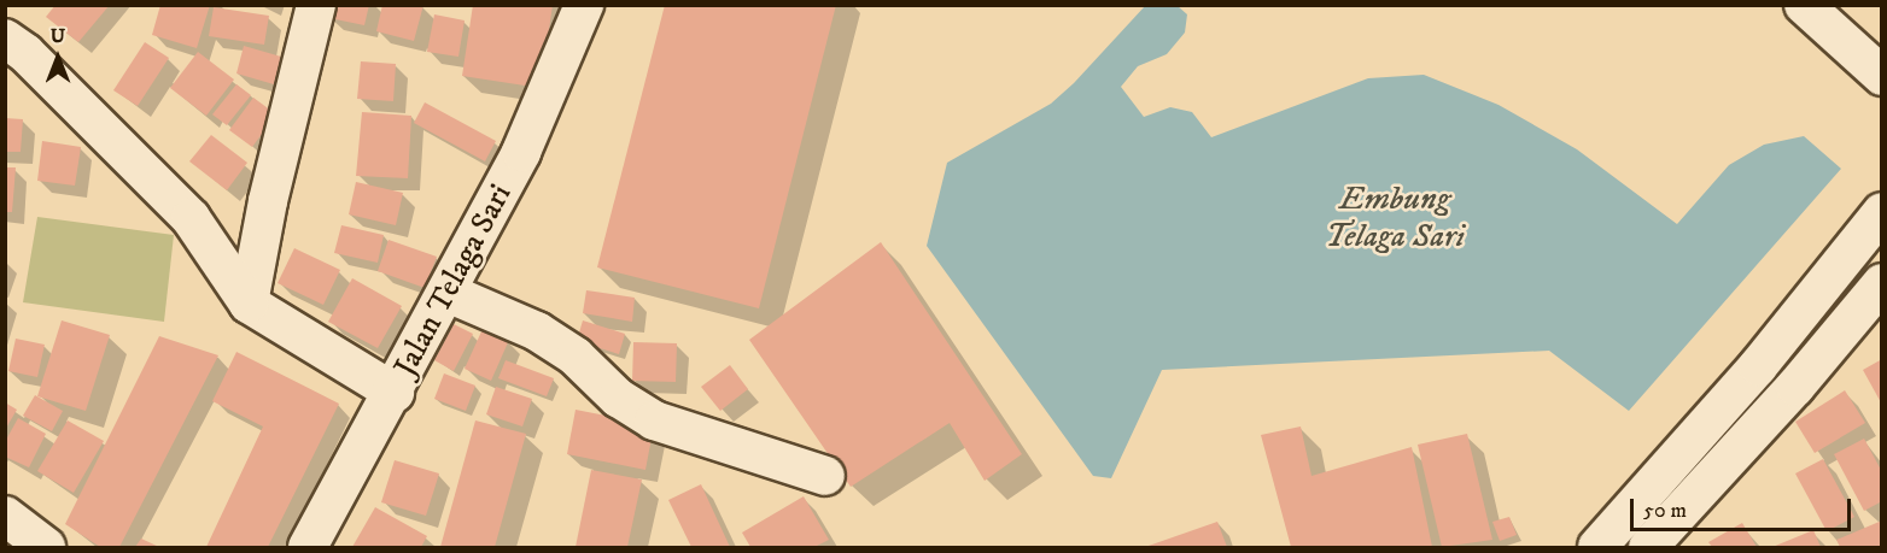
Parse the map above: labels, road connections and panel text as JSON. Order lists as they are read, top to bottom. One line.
{"streets":{"street":["Jalan Telaga Sari"]},"water":["Embung Telaga Sari"],"scale_bar":"50 m","north":"top"}
